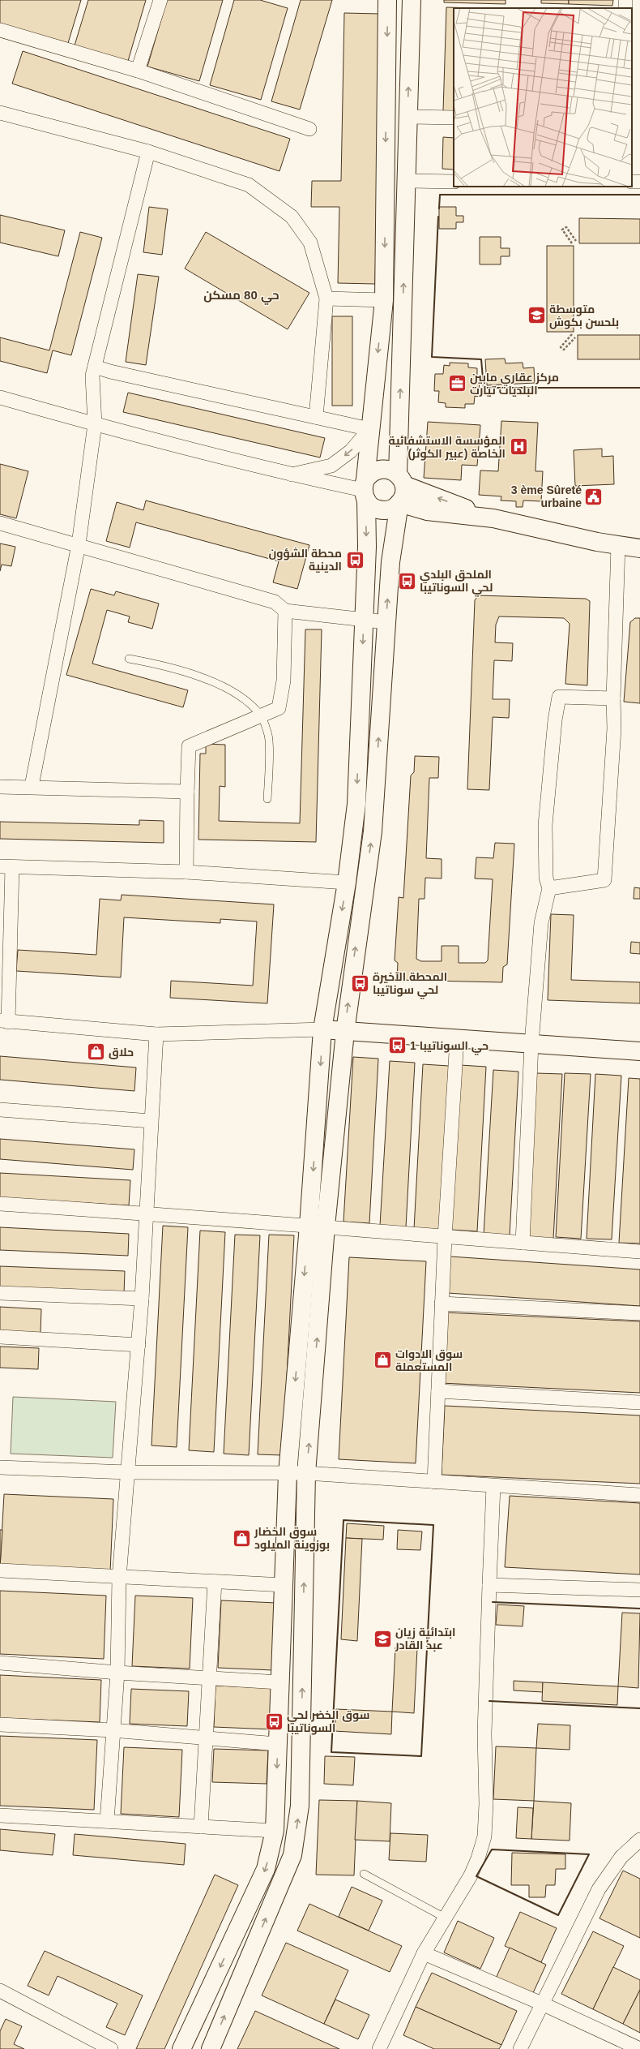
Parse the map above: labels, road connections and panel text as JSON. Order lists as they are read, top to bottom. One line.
{"districts":["حي 80 مسكن"],"places":{"school or university":["متوسطة بلحسن بكوش","ابتدائية زيان عبد القادر"],"office":["مركز عقاري مابين البلديات تيارت"],"hospital":["المؤسسة الاستشفائية الخاصة (عبير الكوثر)"],"public building":["3 ème Sûreté urbaine"],"bus stop":["محطة الشؤون الدينية","الملحق البلدي لحي السوناتيبا","المحطة الآخيرة لحي سوناتيبا","حي السوناتيبا 1","سوق الخضر لحي السوناتيبا"],"shop":["حلاق","سوق الادوات المستعملة","سوق الخضار بوزوينة الميلود"]}}
